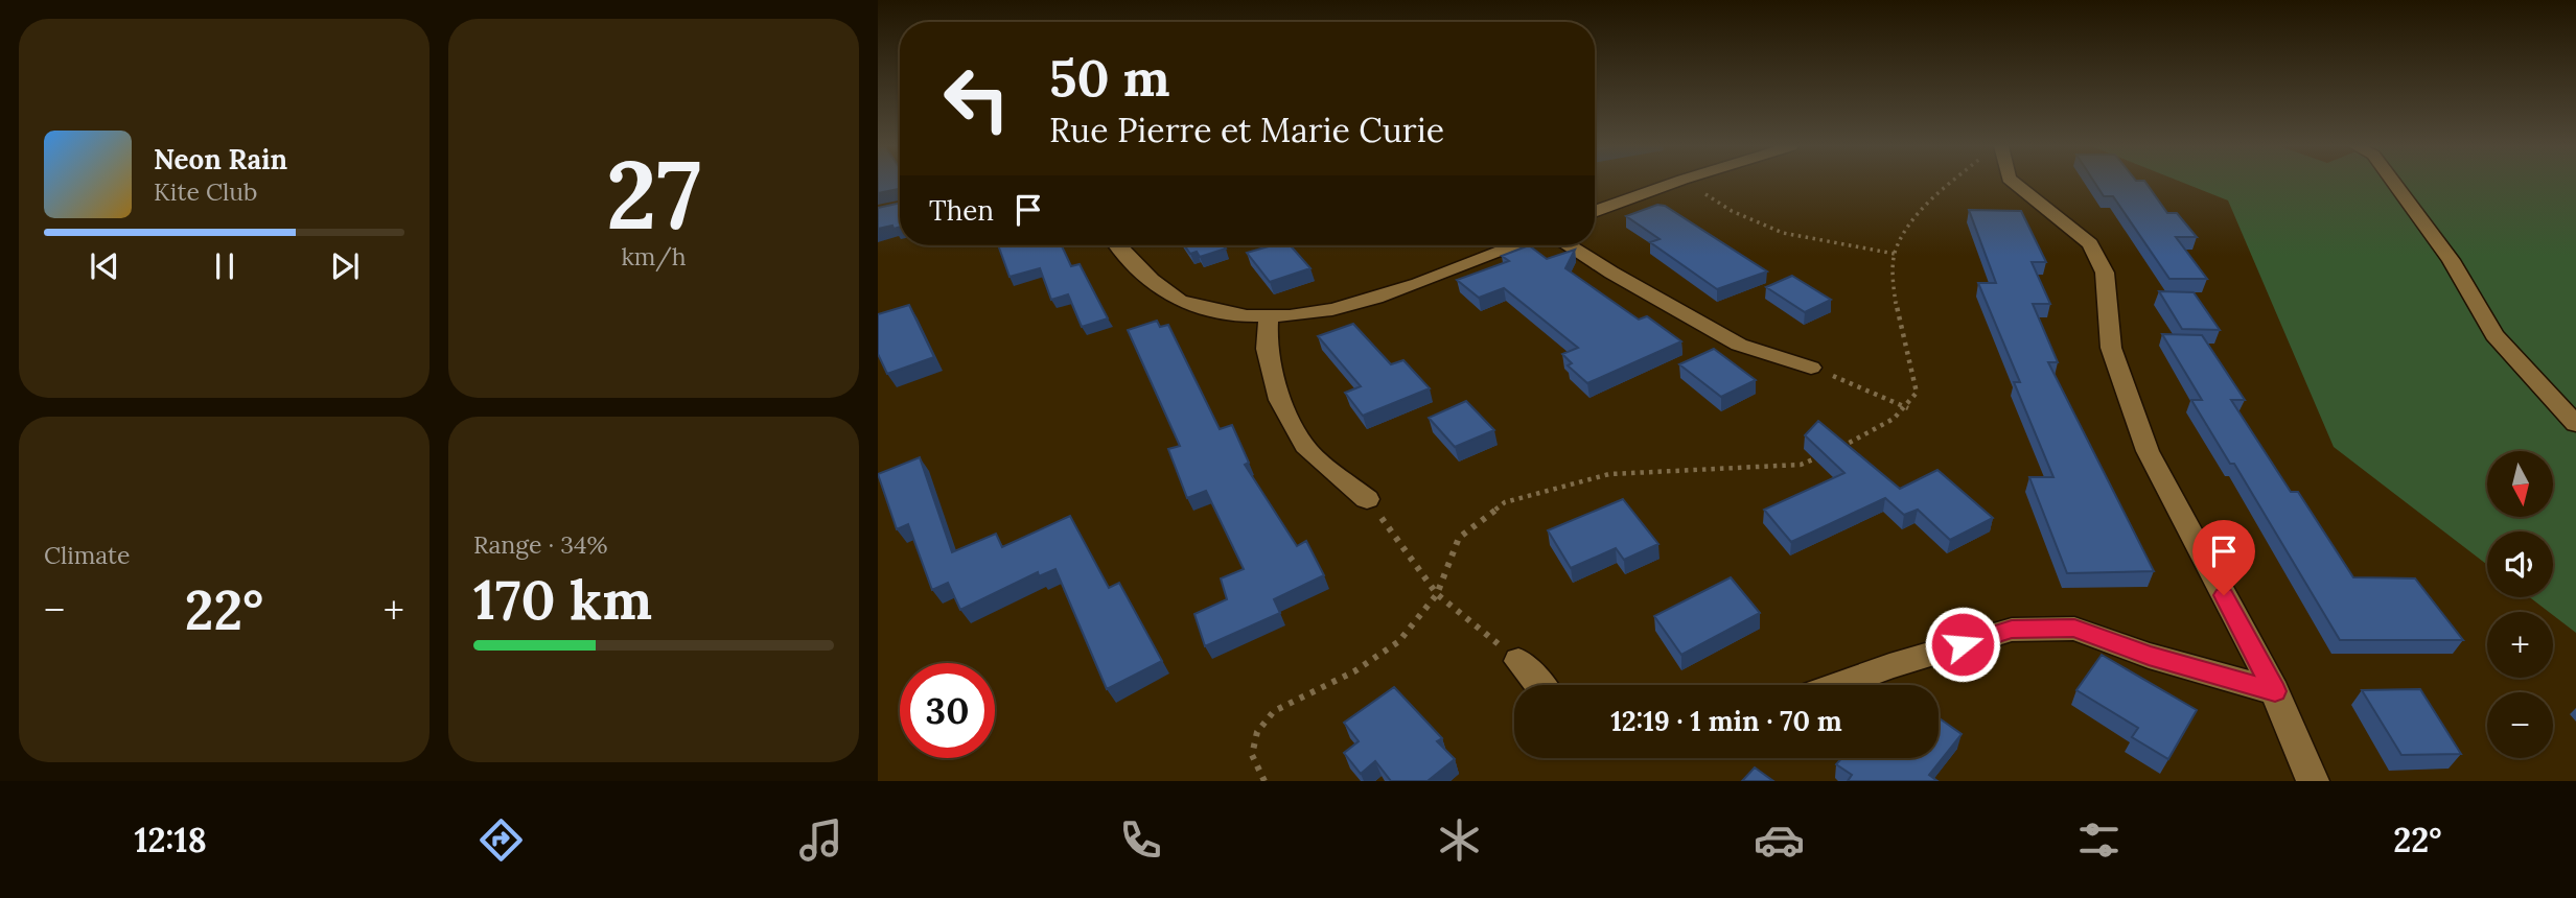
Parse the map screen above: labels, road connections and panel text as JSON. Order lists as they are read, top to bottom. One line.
{"north":"bottom","page":{"tile":[["27","km/h"],"Climate",["Range · 34%","170 km"]],"turn":["50 m","Rue Pierre et Marie Curie"],"song":["Neon Rain","Kite Club"],"then":"Then","map_buttons":["+","−"],"heat":["−","22°","+"],"limit":"30","trip":"12:19 · 1 min · 70 m","tabs":["12:18","22°"]}}
